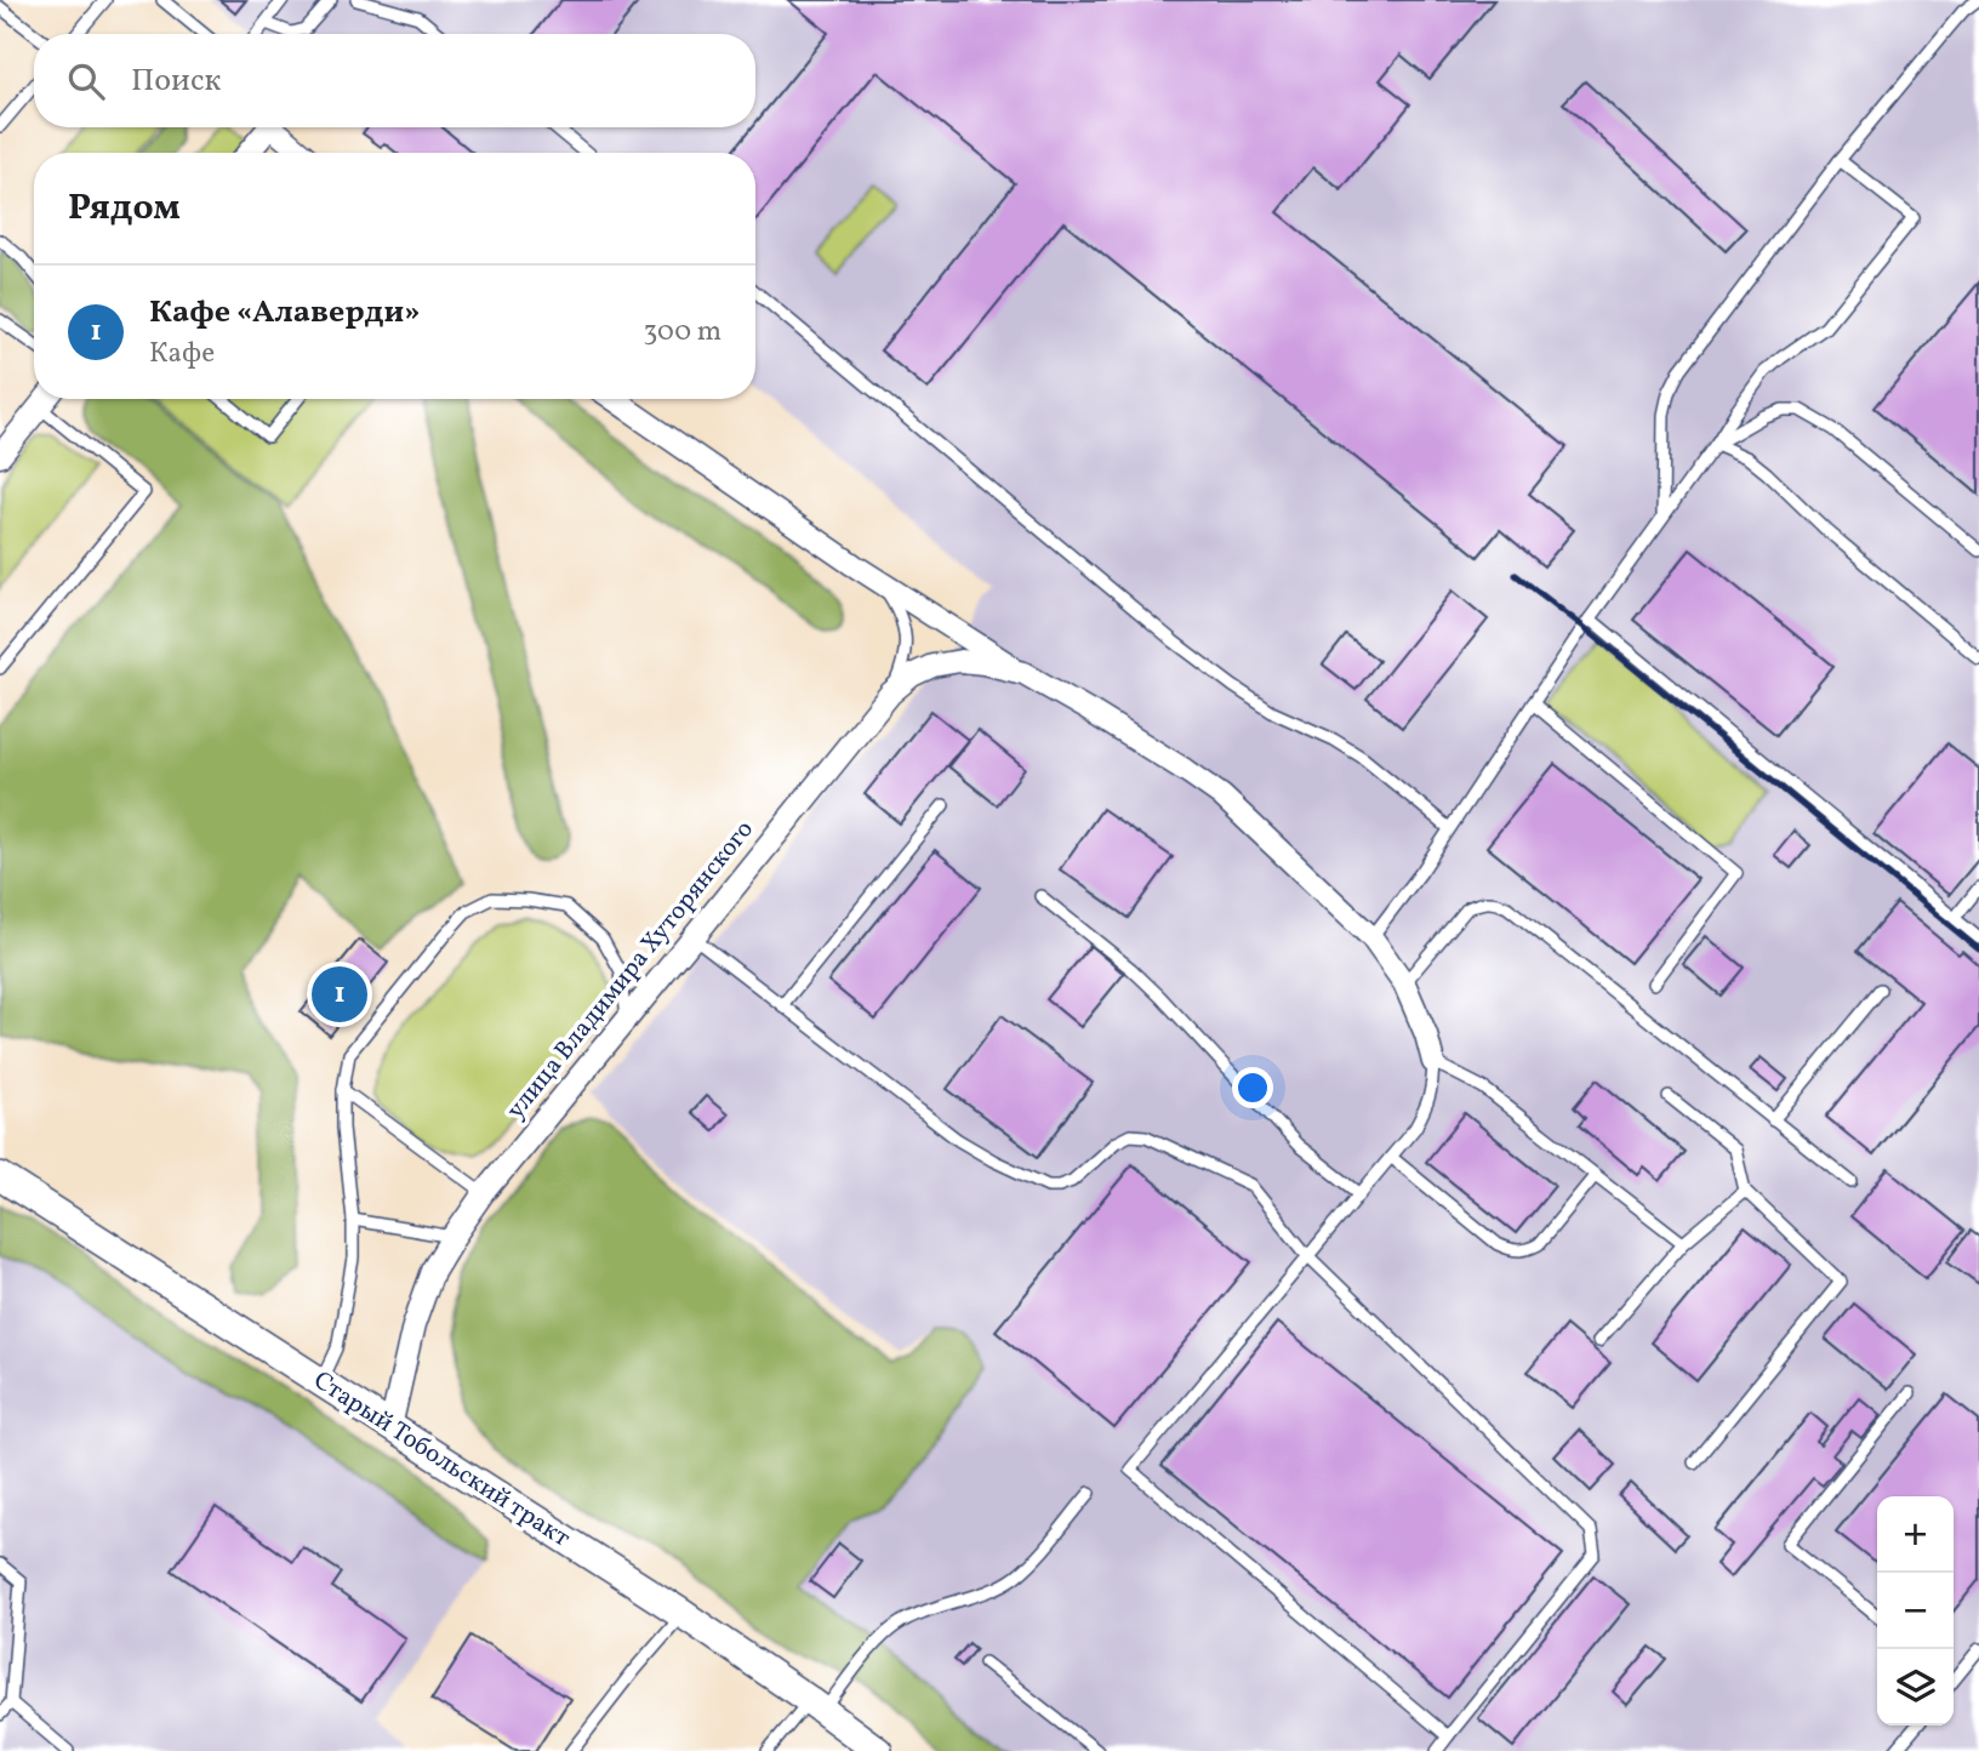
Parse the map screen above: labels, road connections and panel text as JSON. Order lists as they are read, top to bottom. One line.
{"streets":{"street":["улица Владимира Хуторянского","Старый Тобольский тракт"]},"crossings":[["улица Владимира Хуторянского","Старый Тобольский тракт"]],"page":{"search":"Поиск","heading":"Рядом","list":[{"mark":"1","name":"Кафе «Алаверди»","note":"Кафе","value":"300 m"}],"pins":"1","map_buttons":["+","−"]}}
